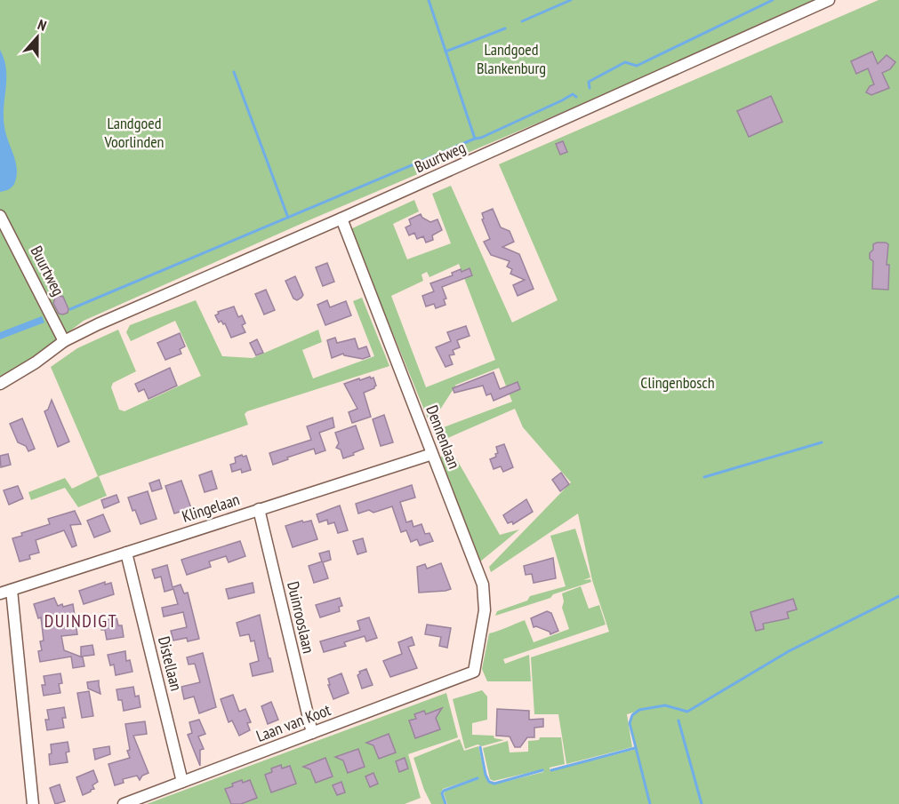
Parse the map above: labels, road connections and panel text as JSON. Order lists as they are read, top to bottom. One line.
{"streets":{"street":["Buurtweg","Dennenlaan","Klingelaan","Duinrooslaan","Distellaan","Laan van Koot"]},"crossings":[["Buurtweg","Dennenlaan"],["Dennenlaan","Klingelaan"],["Dennenlaan","Laan van Koot"],["Klingelaan","Duinrooslaan"],["Klingelaan","Distellaan"],["Duinrooslaan","Laan van Koot"],["Distellaan","Laan van Koot"]],"districts":["DUINDIGT"],"parks":["Landgoed Blankenburg","Landgoed Voorlinden","Clingenbosch"],"north":"top"}
